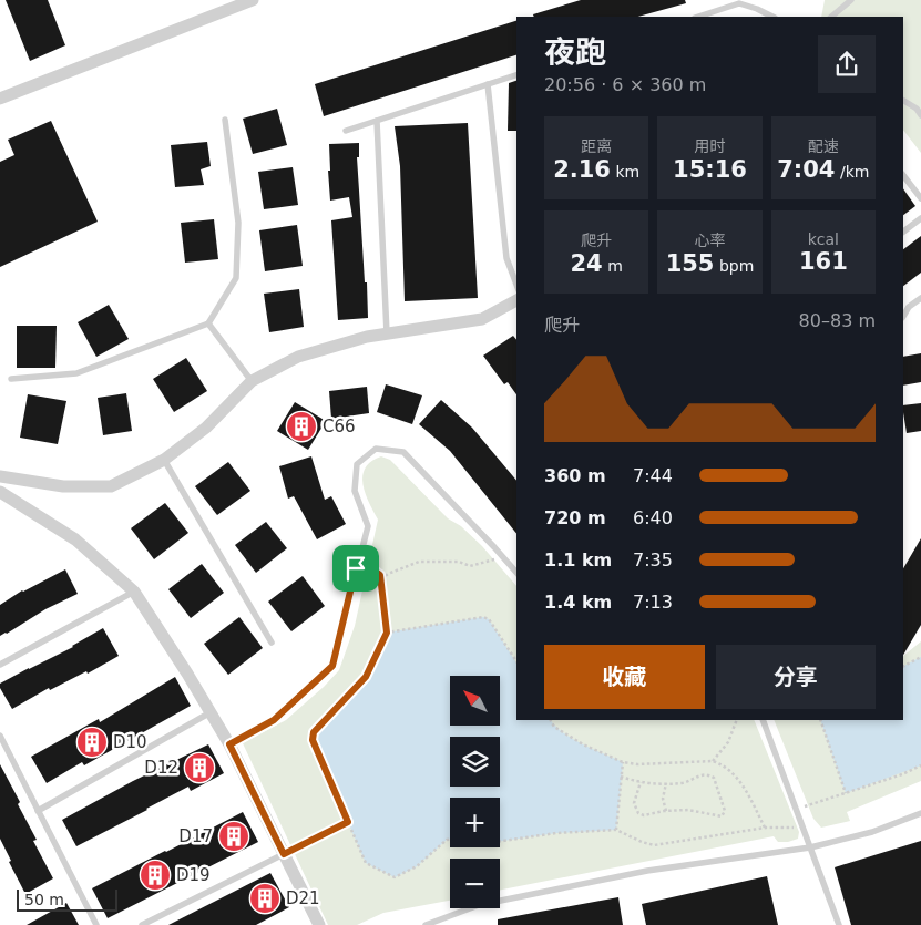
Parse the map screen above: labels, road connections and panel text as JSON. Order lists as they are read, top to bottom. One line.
{"places":{"building":["C66","D10","D12","D17","D19","D21"]},"scale_bar":"50 m","north":"top left","page":{"heading":["夜跑","20:56 · 6 × 360 m"],"stats":[["距离","2.16 km"],["用时","15:16"],["配速","7:04 /km"],["爬升","24 m"],["心率","155 bpm"],["kcal","161"]],"chart":["爬升","80–83 m"],"list":[{"name":"360 m","note":"7:44"},{"name":"720 m","note":"6:40"},{"name":"1.1 km","note":"7:35"},{"name":"1.4 km","note":"7:13"}],"buttons":["收藏","分享"],"map_buttons":["+","−"],"scale":"50 m"}}
